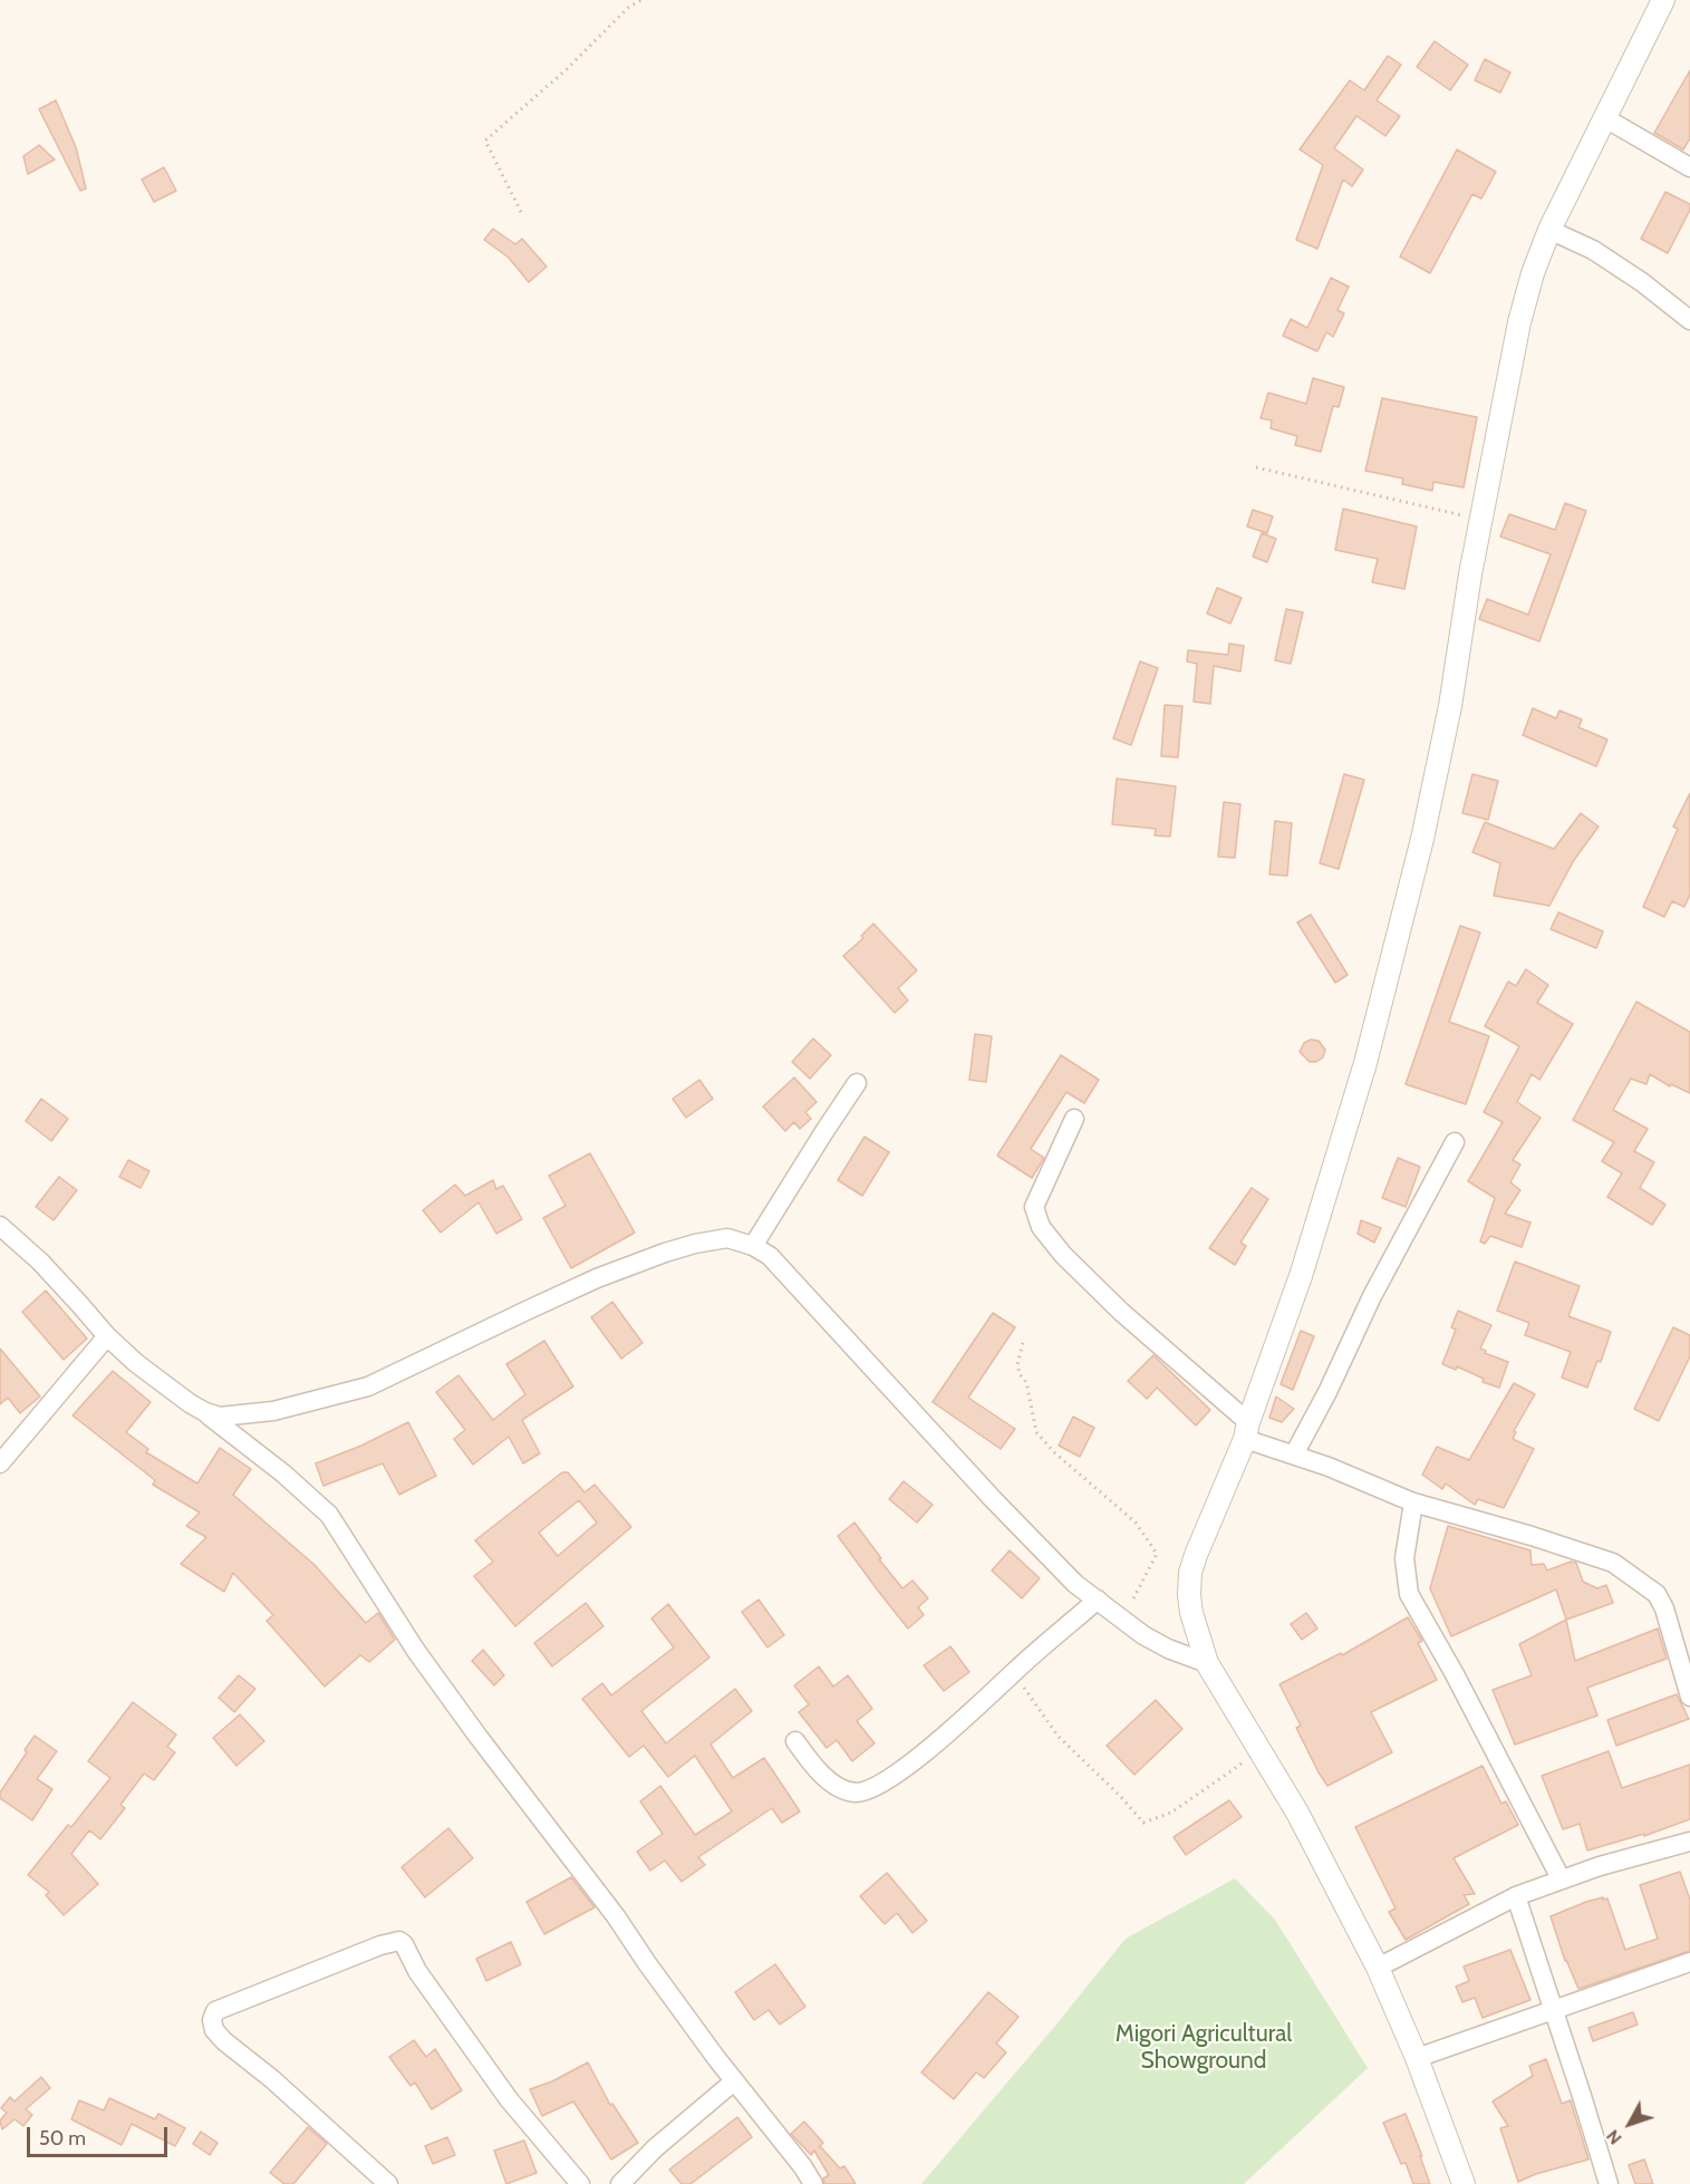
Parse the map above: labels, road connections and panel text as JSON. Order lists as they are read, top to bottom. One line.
{"parks":["Migori Agricultural Showground"],"scale_bar":"50 m","north":"bottom left"}
